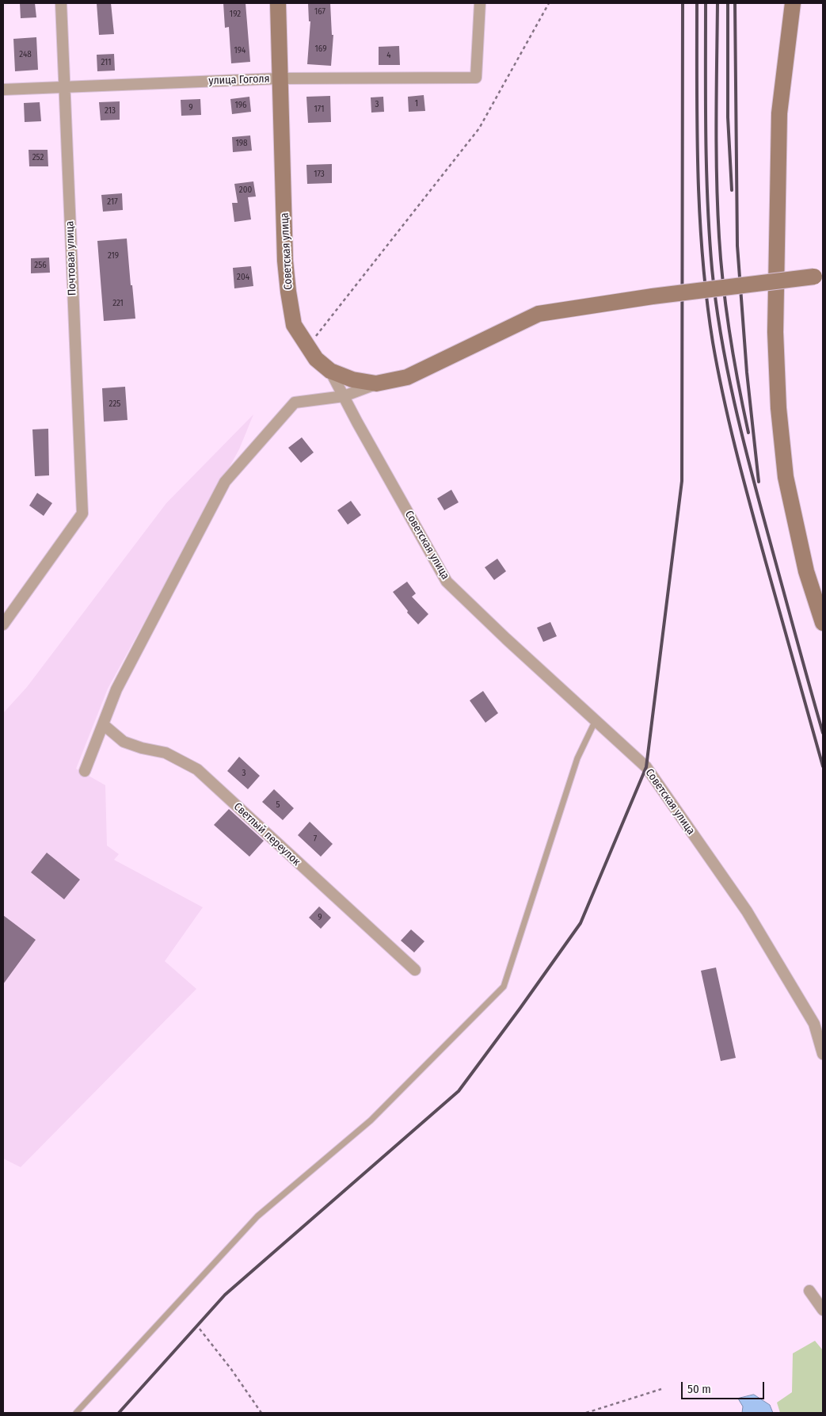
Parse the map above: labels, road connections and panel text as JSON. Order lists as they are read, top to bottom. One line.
{"streets":{"street":["улица Гоголя","Советская улица","Почтовая улица","Светлый переулок"]},"crossings":[["улица Гоголя","Советская улица"],["улица Гоголя","Почтовая улица"]],"house_numbers":["167","192","169","194","248","4","211","1","3","196","9","171","213","198","252","173","200","217","219","256","204","221","225","3","5","7","9"],"scale_bar":"50 m"}
